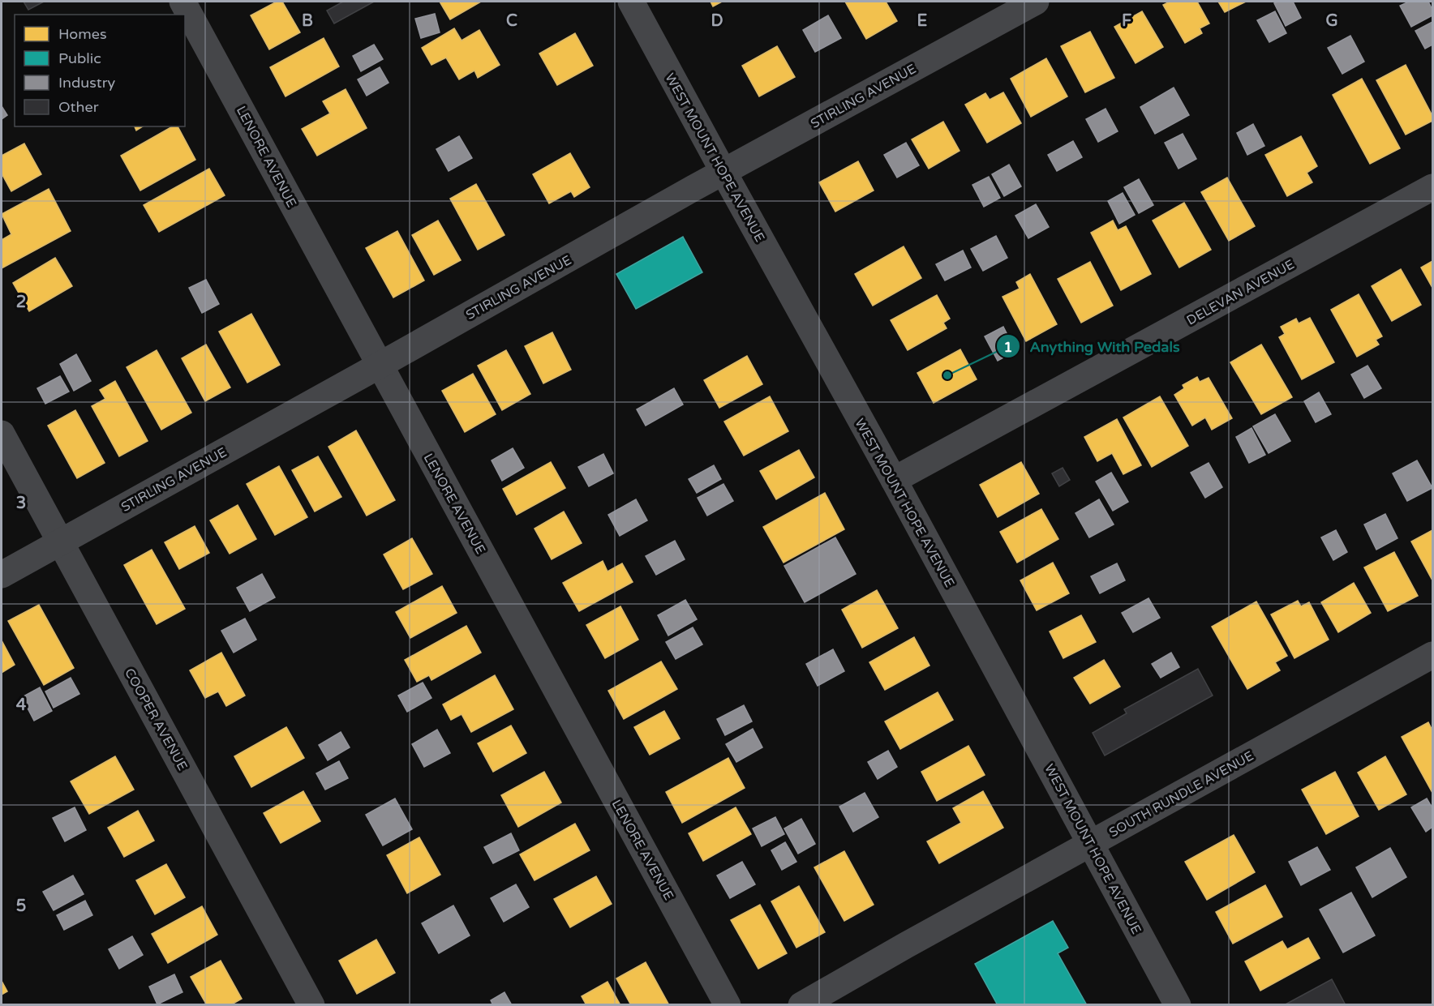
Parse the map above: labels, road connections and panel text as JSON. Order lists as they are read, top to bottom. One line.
{"streets":{"street":["STIRLING AVENUE","LENORE AVENUE","WEST MOUNT HOPE AVENUE","DELEVAN AVENUE","COOPER AVENUE","SOUTH RUNDLE AVENUE"]},"crossings":[["STIRLING AVENUE","LENORE AVENUE"],["STIRLING AVENUE","WEST MOUNT HOPE AVENUE"],["STIRLING AVENUE","COOPER AVENUE"],["WEST MOUNT HOPE AVENUE","DELEVAN AVENUE"],["WEST MOUNT HOPE AVENUE","SOUTH RUNDLE AVENUE"]],"places":["Anything With Pedals"],"legend":["Homes","Public","Industry","Other"],"grid":{"columns":["B","C","D","E","F","G"],"rows":["2","3","4","5"]}}
